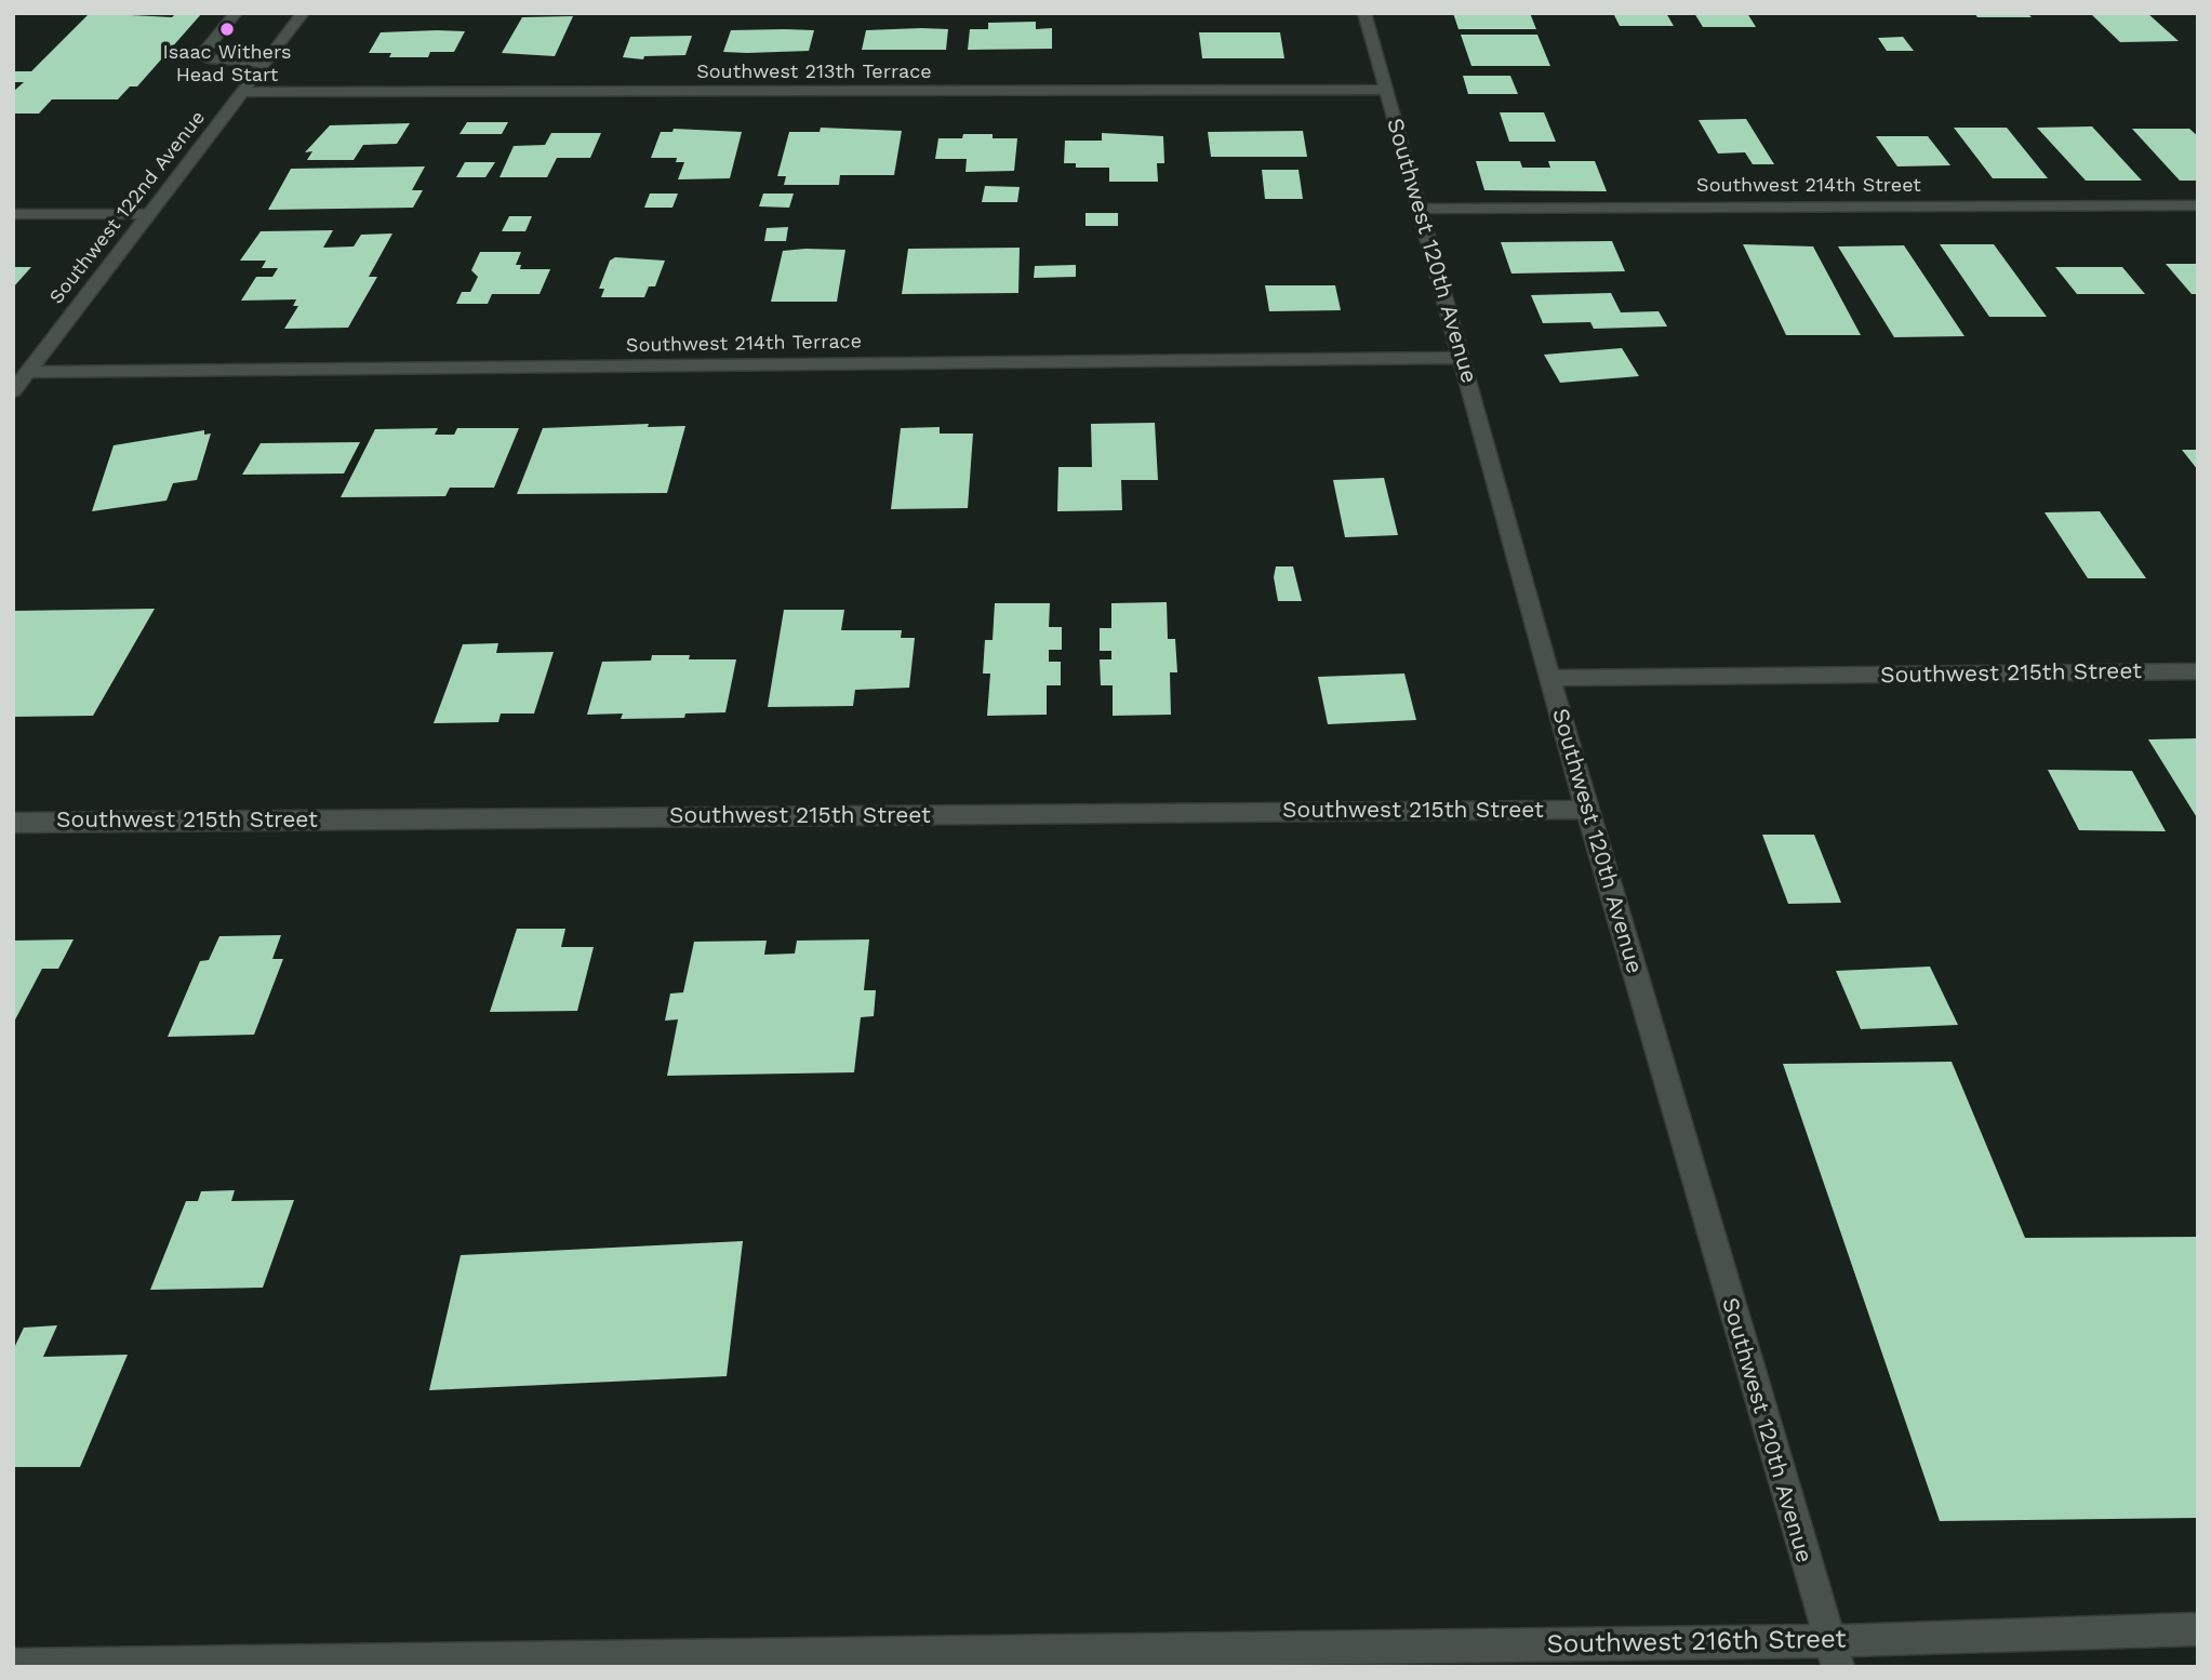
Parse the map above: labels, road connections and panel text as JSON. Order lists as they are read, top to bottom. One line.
{"streets":{"street":["Southwest 213th Terrace","Southwest 214th Street","Southwest 122nd Avenue","Southwest 120th Avenue","Southwest 214th Terrace","Southwest 215th Street","Southwest 216th Street"]},"crossings":[["Southwest 213th Terrace","Southwest 122nd Avenue"],["Southwest 213th Terrace","Southwest 120th Avenue"],["Southwest 214th Street","Southwest 120th Avenue"],["Southwest 122nd Avenue","Southwest 214th Terrace"],["Southwest 120th Avenue","Southwest 214th Terrace"],["Southwest 120th Avenue","Southwest 215th Street"],["Southwest 120th Avenue","Southwest 216th Street"]],"places":["Isaac Withers Head Start"]}
